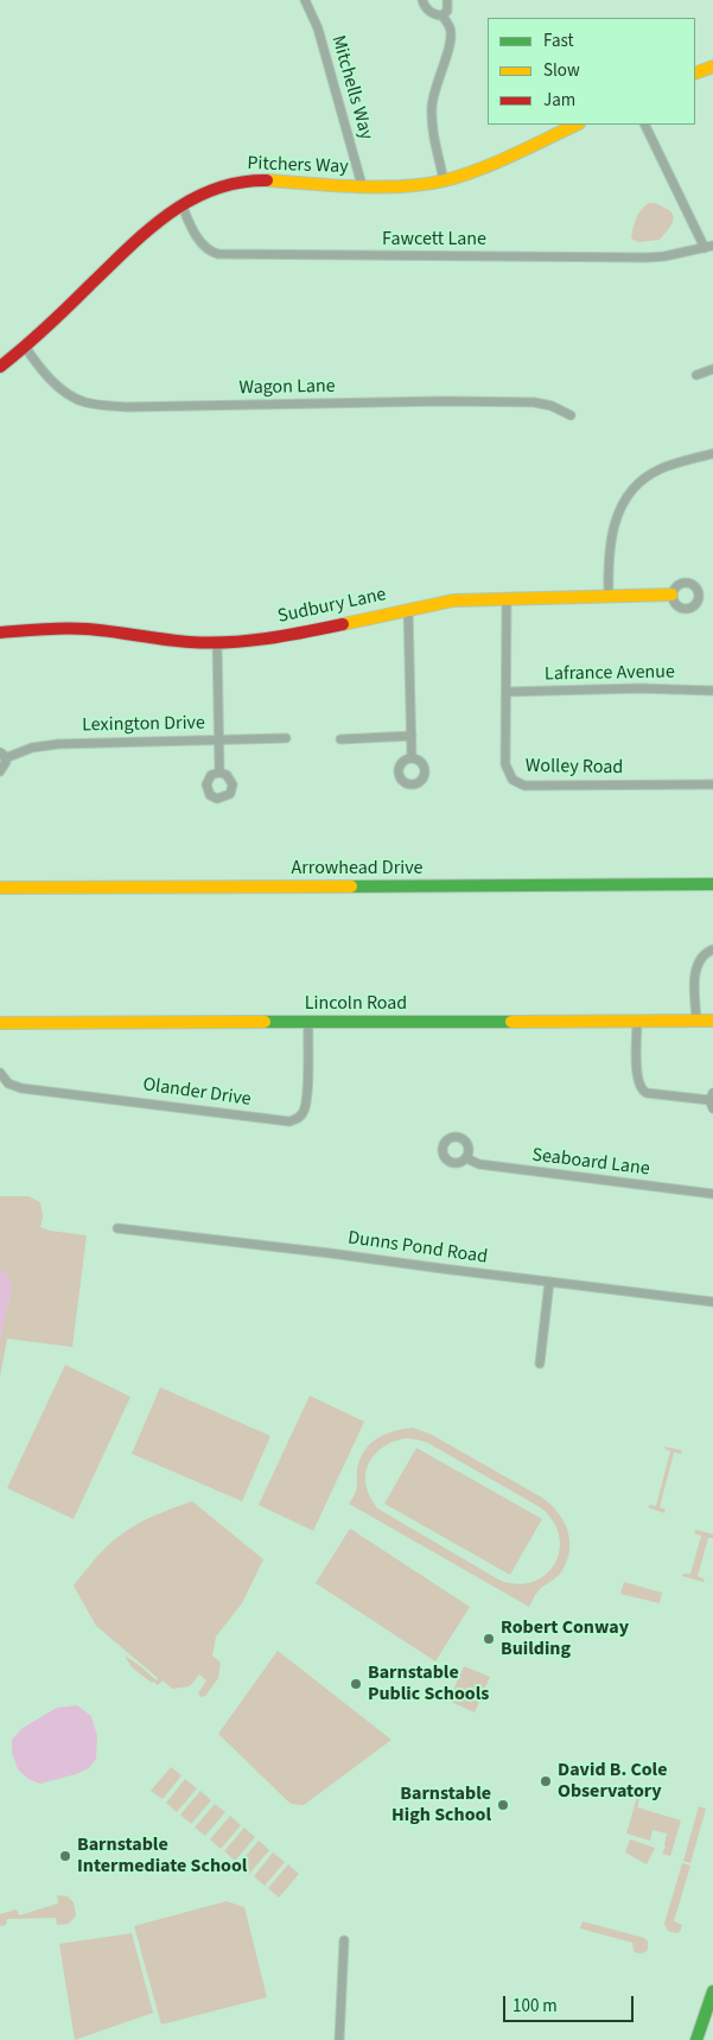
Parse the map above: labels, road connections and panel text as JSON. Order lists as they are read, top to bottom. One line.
{"streets":{"street":["Mitchells Way","Pitchers Way","Fawcett Lane","Wagon Lane","Sudbury Lane","Lafrance Avenue","Lexington Drive","Wolley Road","Arrowhead Drive","Lincoln Road","Olander Drive","Seaboard Lane","Dunns Pond Road"]},"crossings":[["Mitchells Way","Pitchers Way"],["Pitchers Way","Fawcett Lane"],["Pitchers Way","Wagon Lane"],["Sudbury Lane","Wolley Road"],["Lafrance Avenue","Wolley Road"],["Lincoln Road","Olander Drive"]],"places":["Robert Conway Building","Barnstable Public Schools","David B. Cole Observatory","Barnstable High School","Barnstable Intermediate School"],"legend":["Fast","Slow","Jam"],"scale_bar":"100 m"}
